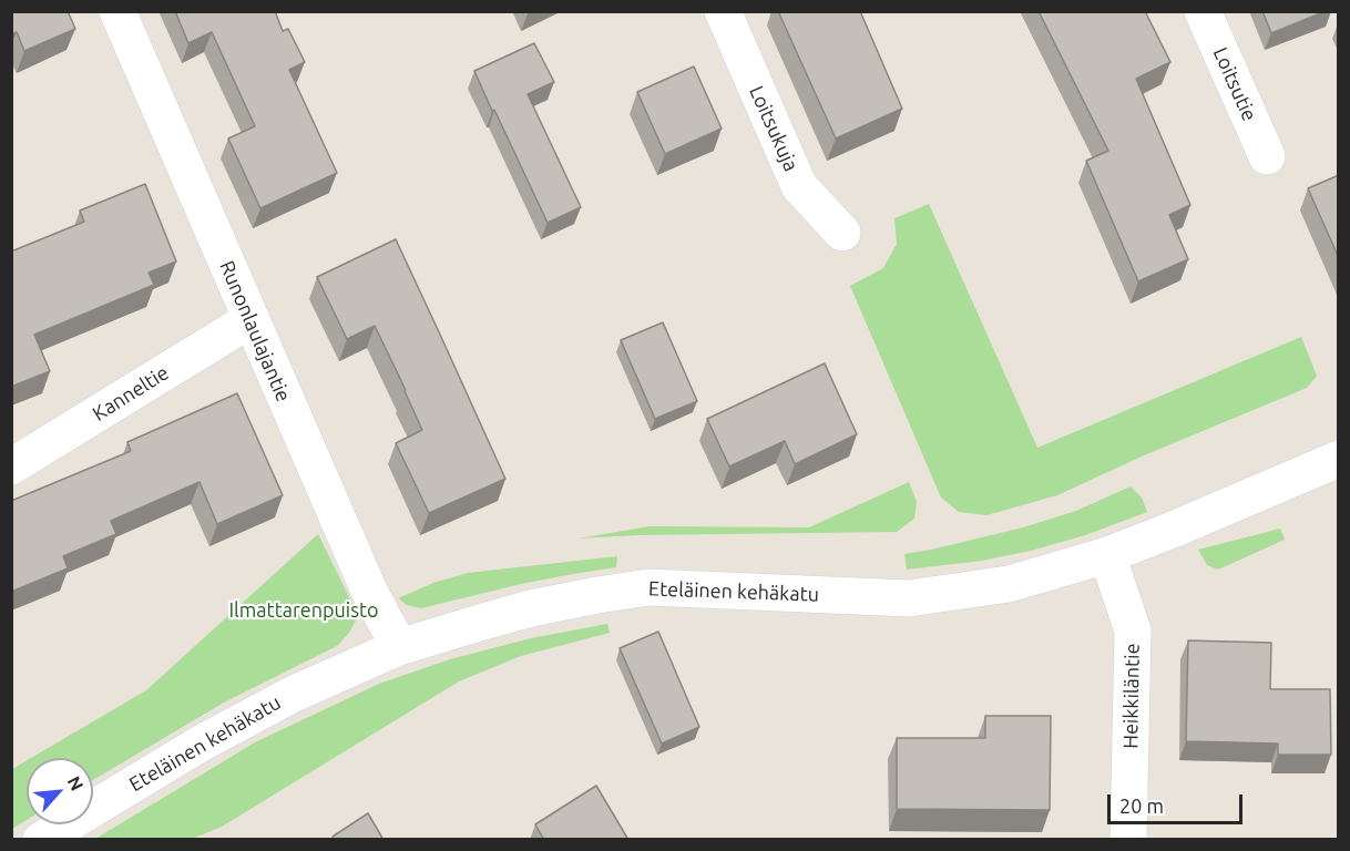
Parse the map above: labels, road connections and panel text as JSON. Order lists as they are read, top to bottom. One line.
{"streets":{"street":["Loitsutie","Loitsukuja","Runonlaulajantie","Kanneltie","Eteläinen kehäkatu","Heikkiläntie"]},"crossings":[["Runonlaulajantie","Kanneltie"],["Runonlaulajantie","Eteläinen kehäkatu"],["Eteläinen kehäkatu","Heikkiläntie"]],"parks":["Ilmattarenpuisto"],"scale_bar":"20 m","north":"top right"}
